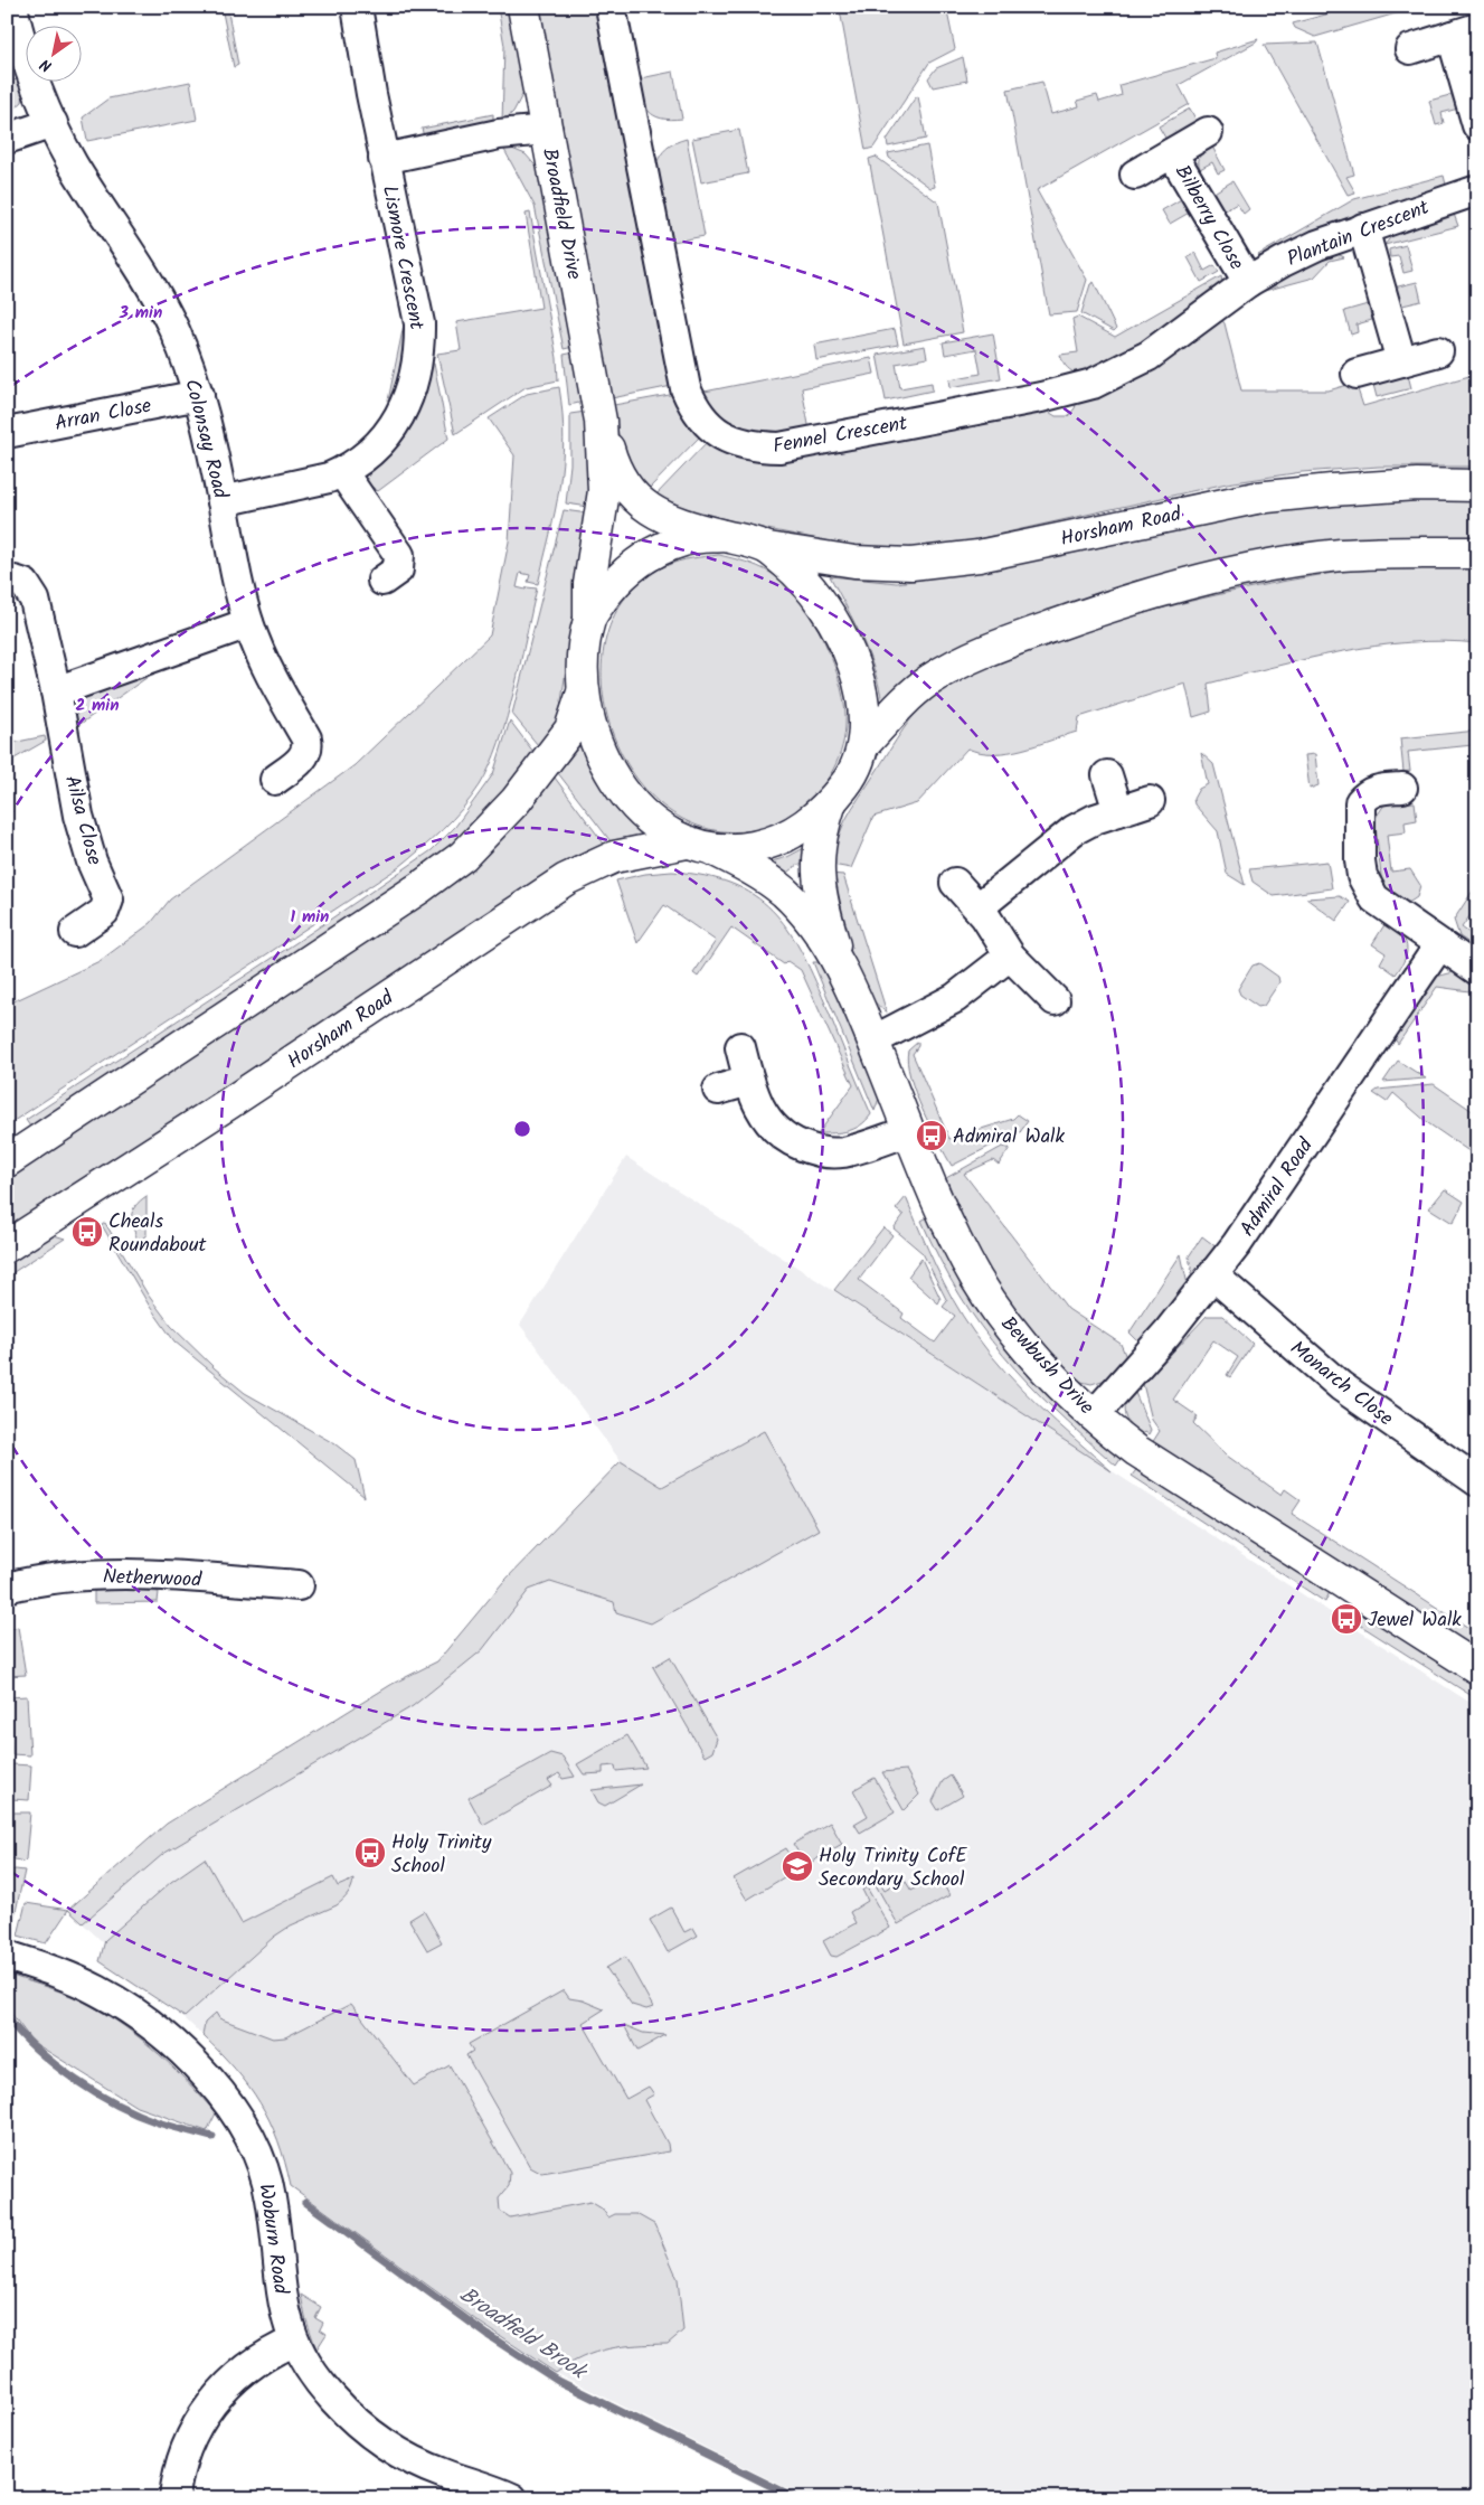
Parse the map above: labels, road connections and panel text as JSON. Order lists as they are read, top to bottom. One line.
{"streets":{"main road":["Broadfield Drive","Horsham Road","Bewbush Drive"],"street":["Bilberry Close","Plantain Crescent","Lismore Crescent","Arran Close","Fennel Crescent","Colonsay Road","Ailsa Close","Admiral Road","Monarch Close","Netherwood","Woburn Road"]},"crossings":[["Broadfield Drive","Lismore Crescent"],["Broadfield Drive","Horsham Road"],["Broadfield Drive","Bewbush Drive"],["Bilberry Close","Plantain Crescent"],["Plantain Crescent","Fennel Crescent"],["Lismore Crescent","Colonsay Road"],["Arran Close","Colonsay Road"],["Horsham Road","Bewbush Drive"],["Admiral Road","Bewbush Drive"],["Admiral Road","Monarch Close"]],"water":["Broadfield Brook"],"places":{"bus stop":["Admiral Walk","Cheals Roundabout","Jewel Walk","Holy Trinity School"],"school or university":["Holy Trinity CofE Secondary School"]},"north":"bottom left","rings":["3 min","2 min","1 min"]}
